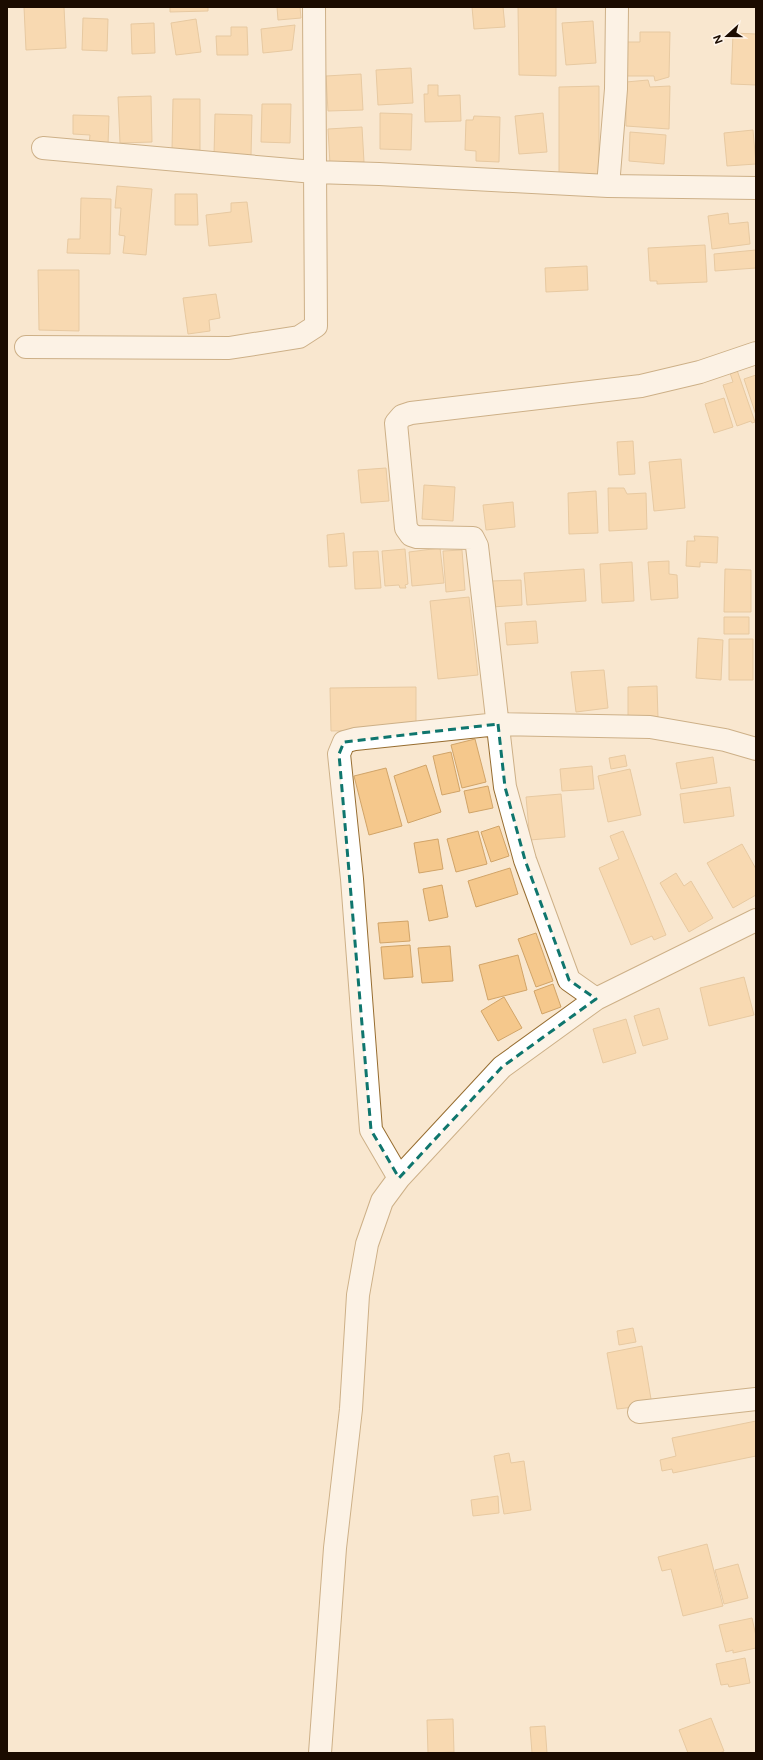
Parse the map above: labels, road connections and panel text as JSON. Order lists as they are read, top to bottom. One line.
{"north":"left"}
